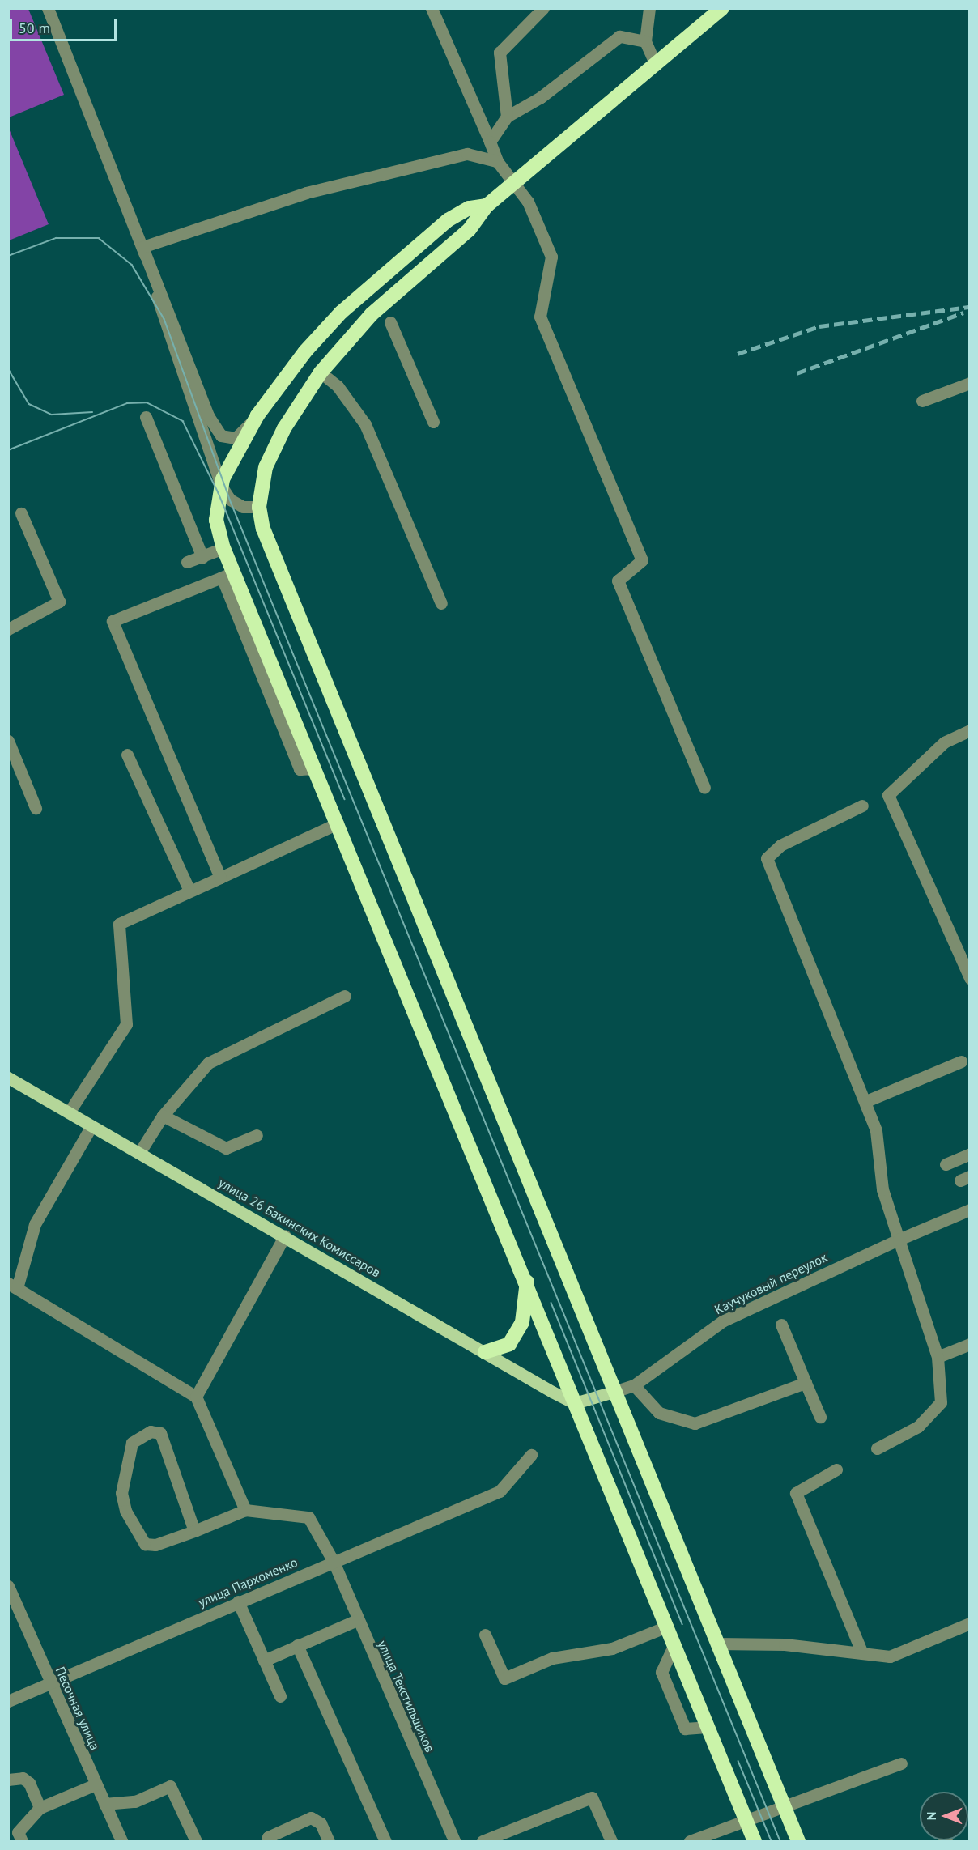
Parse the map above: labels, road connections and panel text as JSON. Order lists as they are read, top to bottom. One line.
{"streets":{"main road":["улица 26 Бакинских Комиссаров"],"street":["Каучуковый переулок","улица Пархоменко","улица Текстильщиков","Песочная улица"]},"crossings":[["улица Пархоменко","улица Текстильщиков"],["улица Пархоменко","Песочная улица"]],"scale_bar":"50 m","north":"left"}
